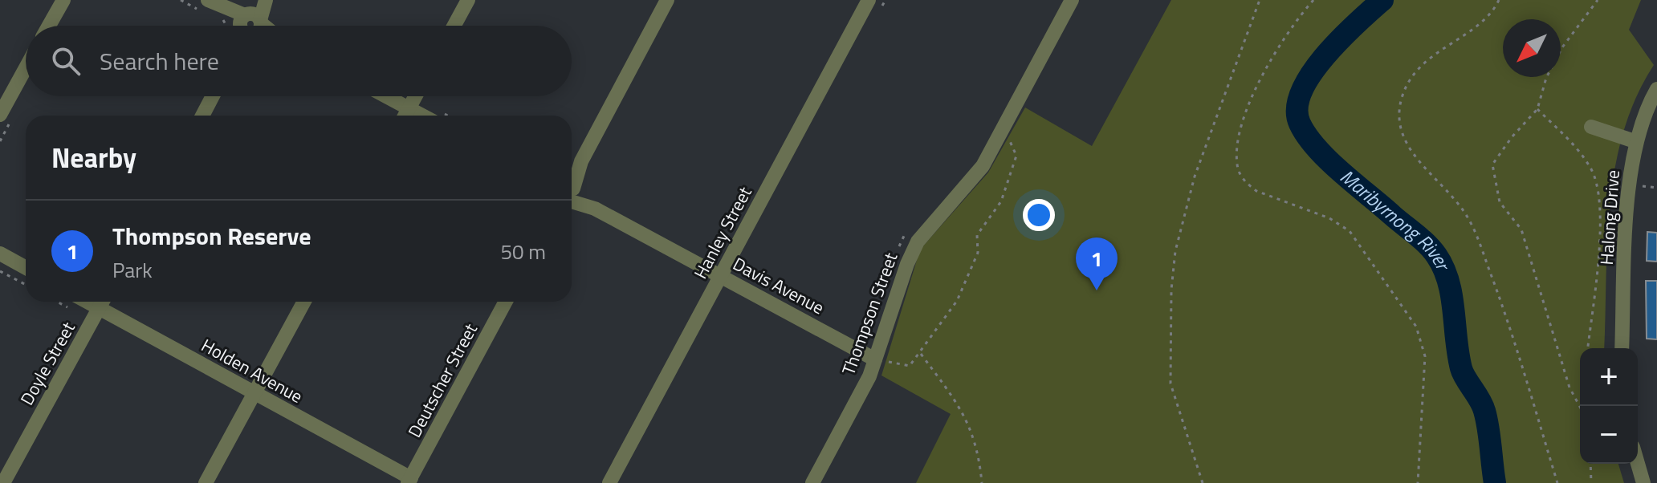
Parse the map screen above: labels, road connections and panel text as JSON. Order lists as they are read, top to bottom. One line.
{"streets":{"street":["Halong Drive","Hanley Street","Davis Avenue","Thompson Street","Doyle Street","Holden Avenue","Deutscher Street"]},"crossings":[["Hanley Street","Davis Avenue"],["Davis Avenue","Thompson Street"],["Doyle Street","Holden Avenue"],["Holden Avenue","Deutscher Street"]],"water":["Maribyrnong River"],"north":"bottom left","page":{"search":"Search here","heading":"Nearby","list":[{"mark":"1","name":"Thompson Reserve","note":"Park","value":"50 m"}],"pins":"1","map_buttons":["+","−"]}}
